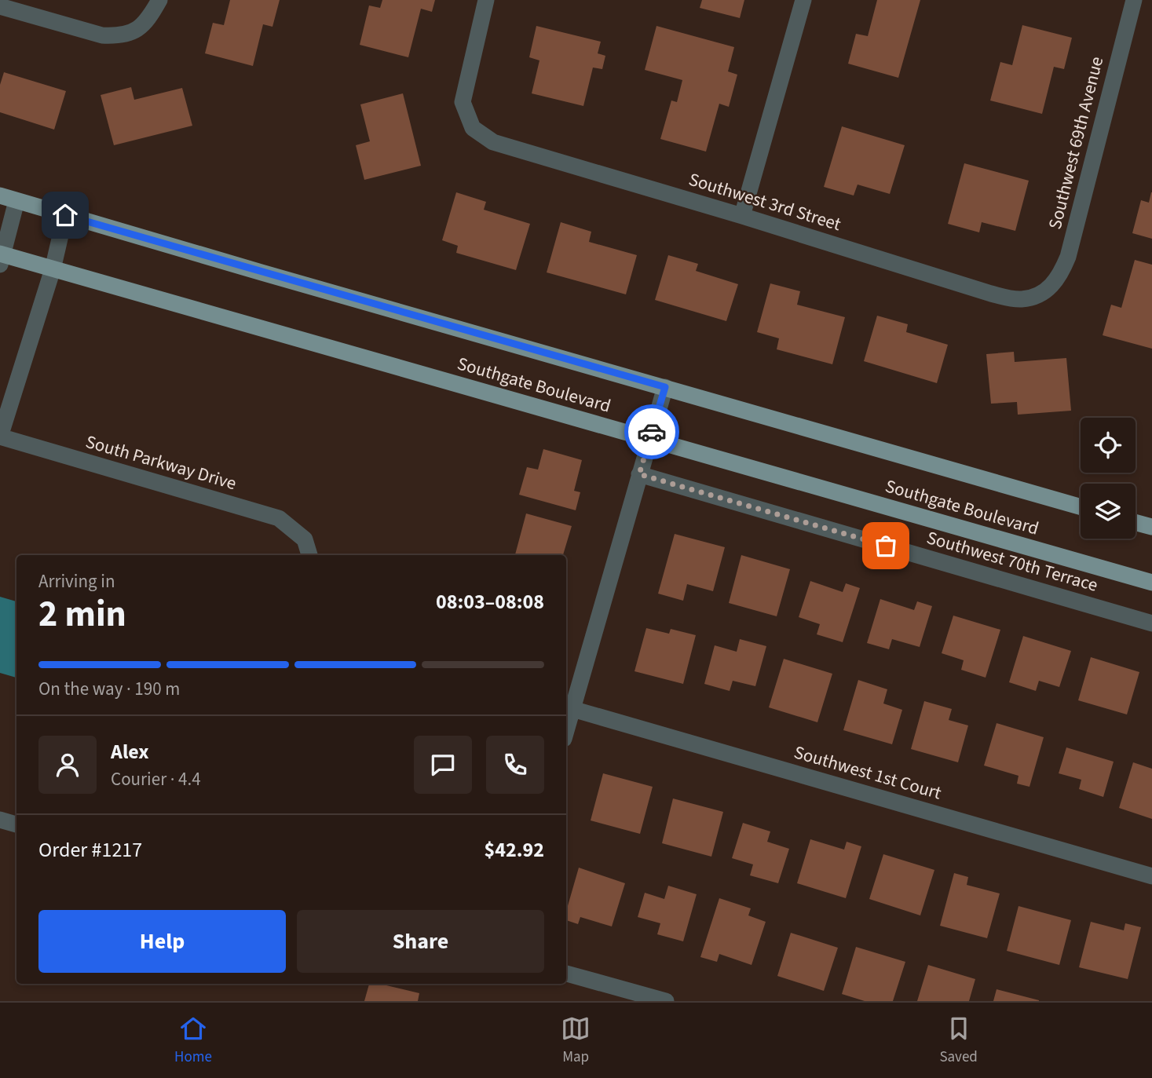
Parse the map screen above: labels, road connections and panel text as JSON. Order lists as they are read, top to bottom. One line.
{"streets":{"main road":["Southgate Boulevard"],"street":["Southwest 69th Avenue","Southwest 3rd Street","South Parkway Drive","Southwest 70th Terrace","Southwest 1st Court"]},"crossings":[["Southwest 69th Avenue","Southwest 3rd Street"],["Southgate Boulevard","South Parkway Drive"]],"page":{"heading":["2 min","Arriving in","08:03–08:08"],"panel":["Alex","Courier · 4.4","Order #1217","$42.92"],"bar":"On the way · 190 m","buttons":["Help","Share"],"tabs":["Home","Map","Saved"]}}
